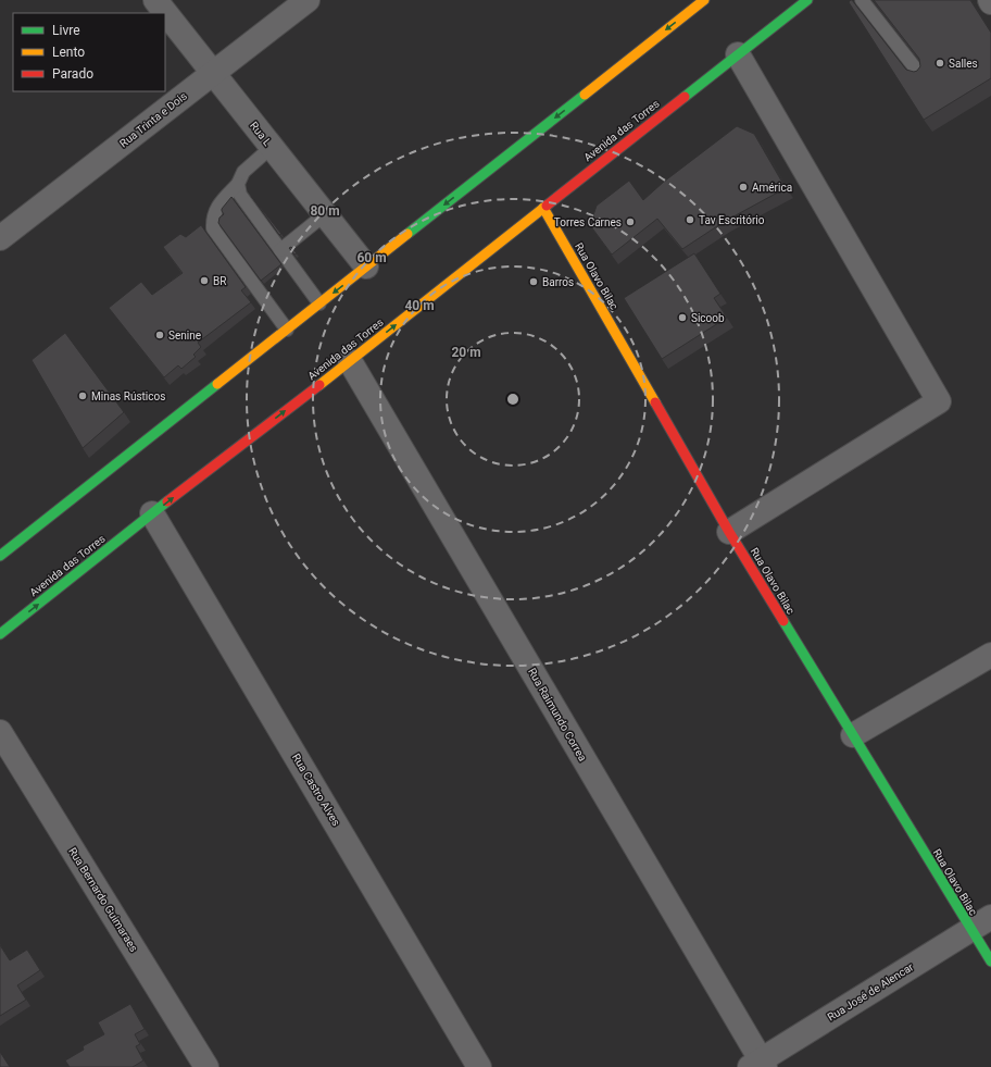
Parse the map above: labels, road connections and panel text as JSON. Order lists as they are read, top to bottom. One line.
{"streets":{"main road":["Avenida das Torres","Rua Olavo Bilac"],"street":["Rua Trinta e Dois","Rua L","Rua Raimundo Correa","Rua Castro Alves","Rua Bernardo Guimaraes","Rua José de Alencar"]},"crossings":[["Rua Trinta e Dois","Rua L"],["Avenida das Torres","Rua Olavo Bilac"],["Avenida das Torres","Rua Raimundo Correa"],["Avenida das Torres","Rua Castro Alves"],["Rua Olavo Bilac","Rua José de Alencar"],["Rua Raimundo Correa","Rua José de Alencar"]],"places":["Salles","América","Tav Escritório","Torres Carnes","BR","Barros","Sicoob","Senine","Minas Rústicos"],"legend":["Livre","Lento","Parado"],"rings":["80 m","60 m","40 m","20 m"]}
